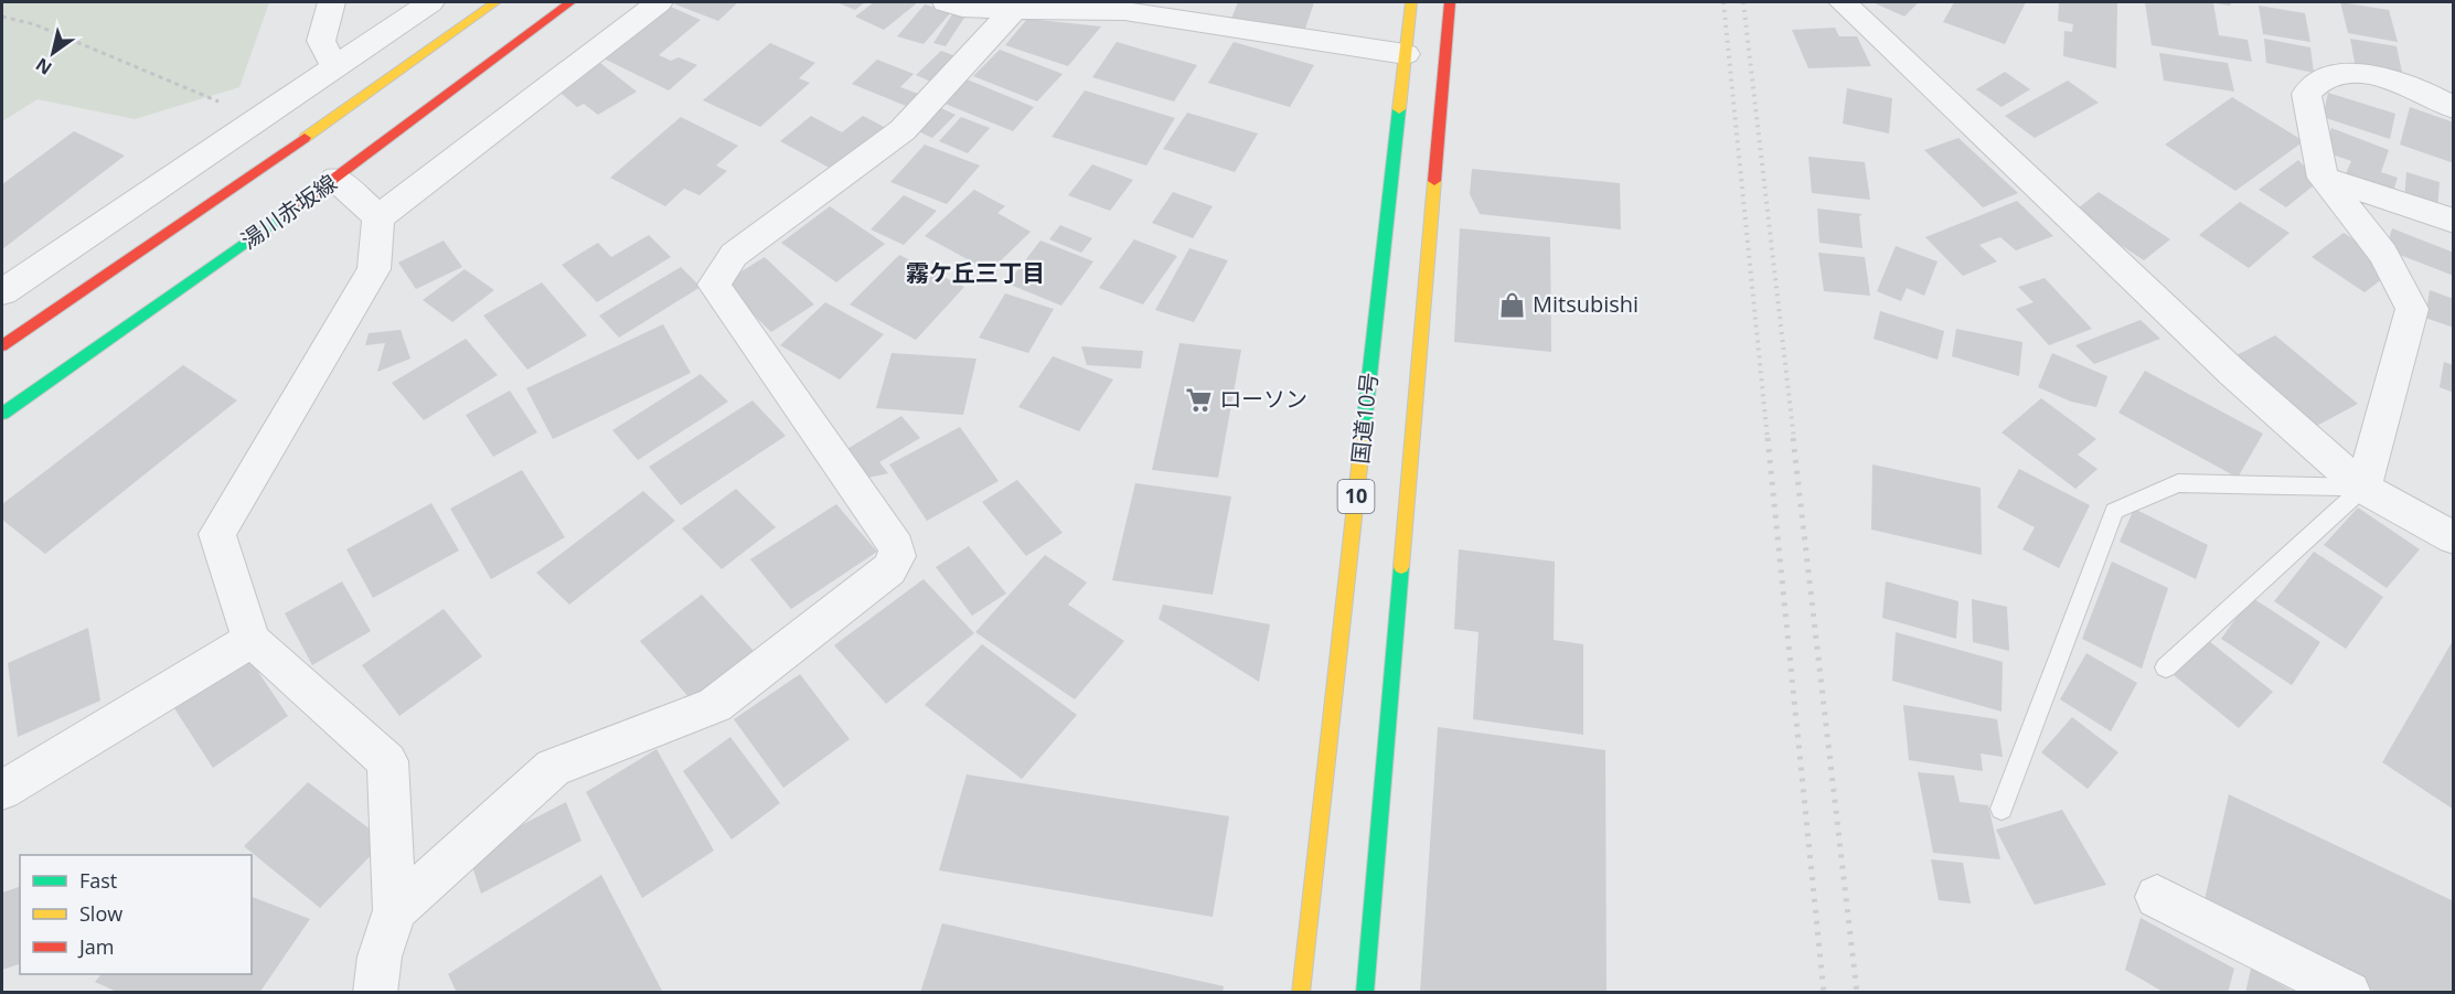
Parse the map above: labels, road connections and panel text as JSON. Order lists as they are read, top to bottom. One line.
{"streets":{"main road":["湯川赤坂線","国道10号","10"]},"districts":["霧ケ丘三丁目"],"places":{"shop":["Mitsubishi"],"supermarket":["ローソン"]},"legend":["Fast","Slow","Jam"],"north":"bottom left"}
